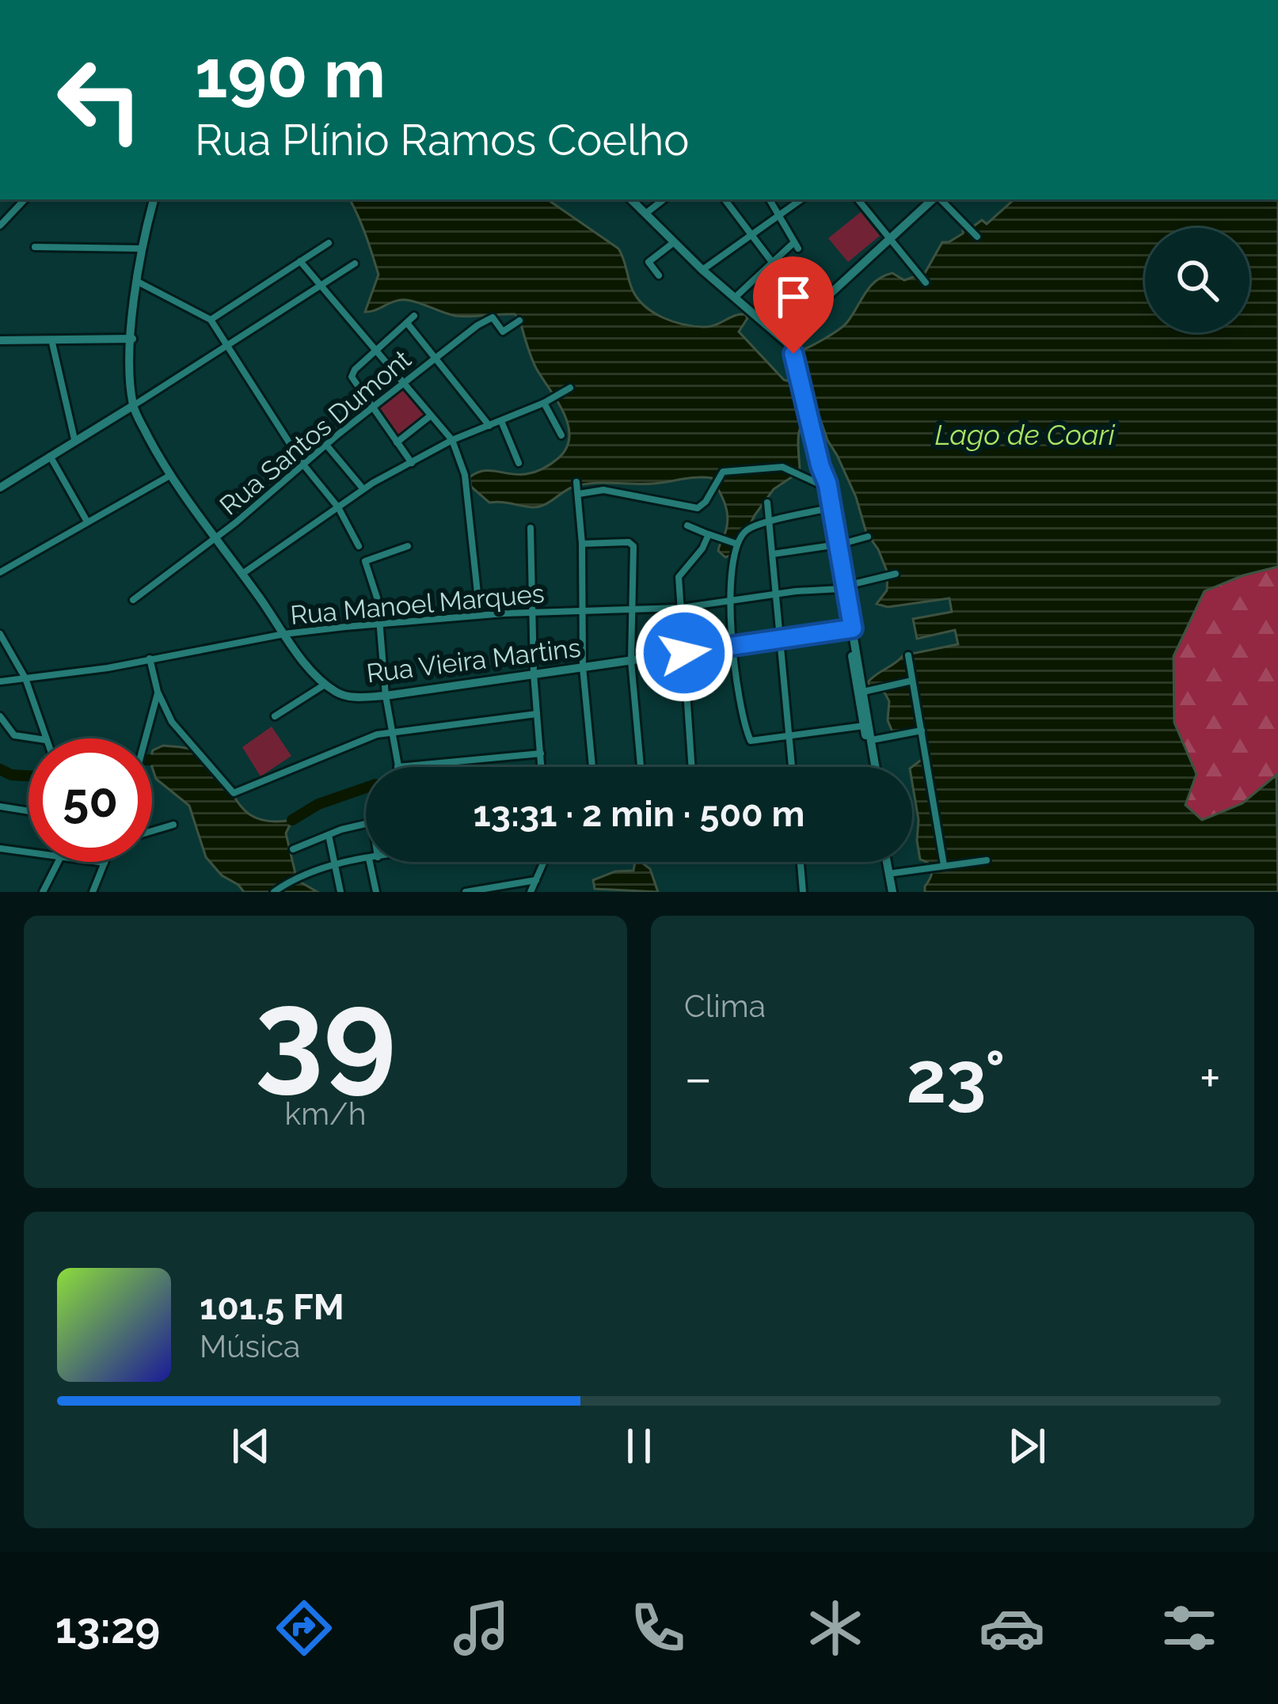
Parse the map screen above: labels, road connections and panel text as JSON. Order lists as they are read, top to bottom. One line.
{"streets":{"main road":["Rua Vieira Martins"],"street":["Rua Santos Dumont","Rua Manoel Marques"]},"water":["Lago de Coari"],"page":{"turn":["190 m","Rua Plínio Ramos Coelho"],"limit":"50","trip":"13:31 · 2 min · 500 m","tile":[["39","km/h"],"Clima"],"heat":["−","23°","+"],"song":["101.5 FM","Música"],"tabs":"13:29"}}
